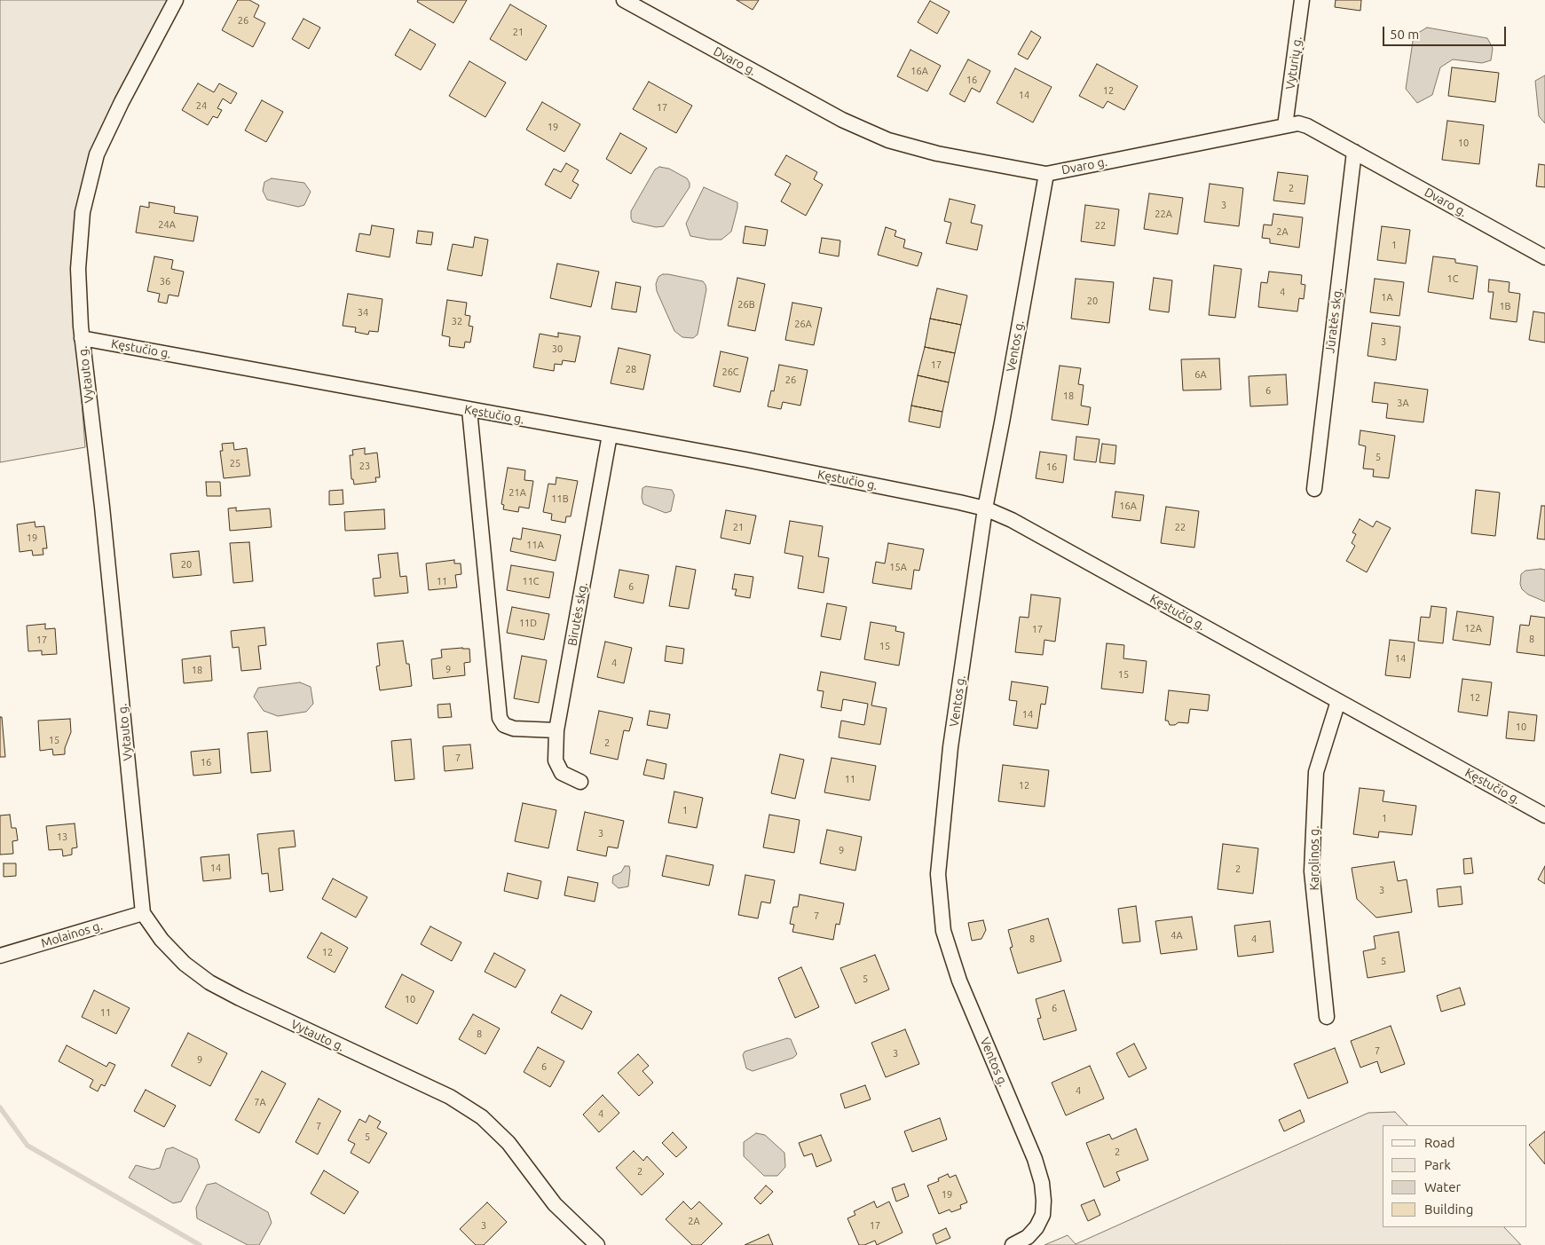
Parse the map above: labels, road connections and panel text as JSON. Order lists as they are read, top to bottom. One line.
{"streets":{"street":["Dvaro g.","Vyturių g.","Jūratės skg.","Ventos g.","Kęstučio g.","Vytauto g.","Birutės skg.","Karolinos g.","Molainos g."]},"crossings":[["Dvaro g.","Vyturių g."],["Dvaro g.","Jūratės skg."],["Dvaro g.","Ventos g."],["Ventos g.","Kęstučio g."],["Kęstučio g.","Vytauto g."],["Kęstučio g.","Birutės skg."],["Kęstučio g.","Karolinos g."],["Vytauto g.","Molainos g."]],"house_numbers":["26","21","16A","16","12","14","24","17","19","10","2","3","22A","24A","22","2A","1","1C","36","4","1A","20","26B","1B","34","32","26A","3","30","17","28","26C","6A","26","6","18","3A","5","25","23","16","21A","11B","16A","21","22","19","11A","20","15A","11","11C","6","11D","12A","17","8","17","15","14","4","9","18","15","12","14","10","15","2","7","16","11","12","1","1","3","13","9","14","2","3","7","4A","8","4","12","5","5","10","6","11","8","7","3","9","6","4","7A","4","7","5","2","2","19","2A","3","17"],"legend":["Road","Park","Water","Building"],"scale_bar":"50 m"}
